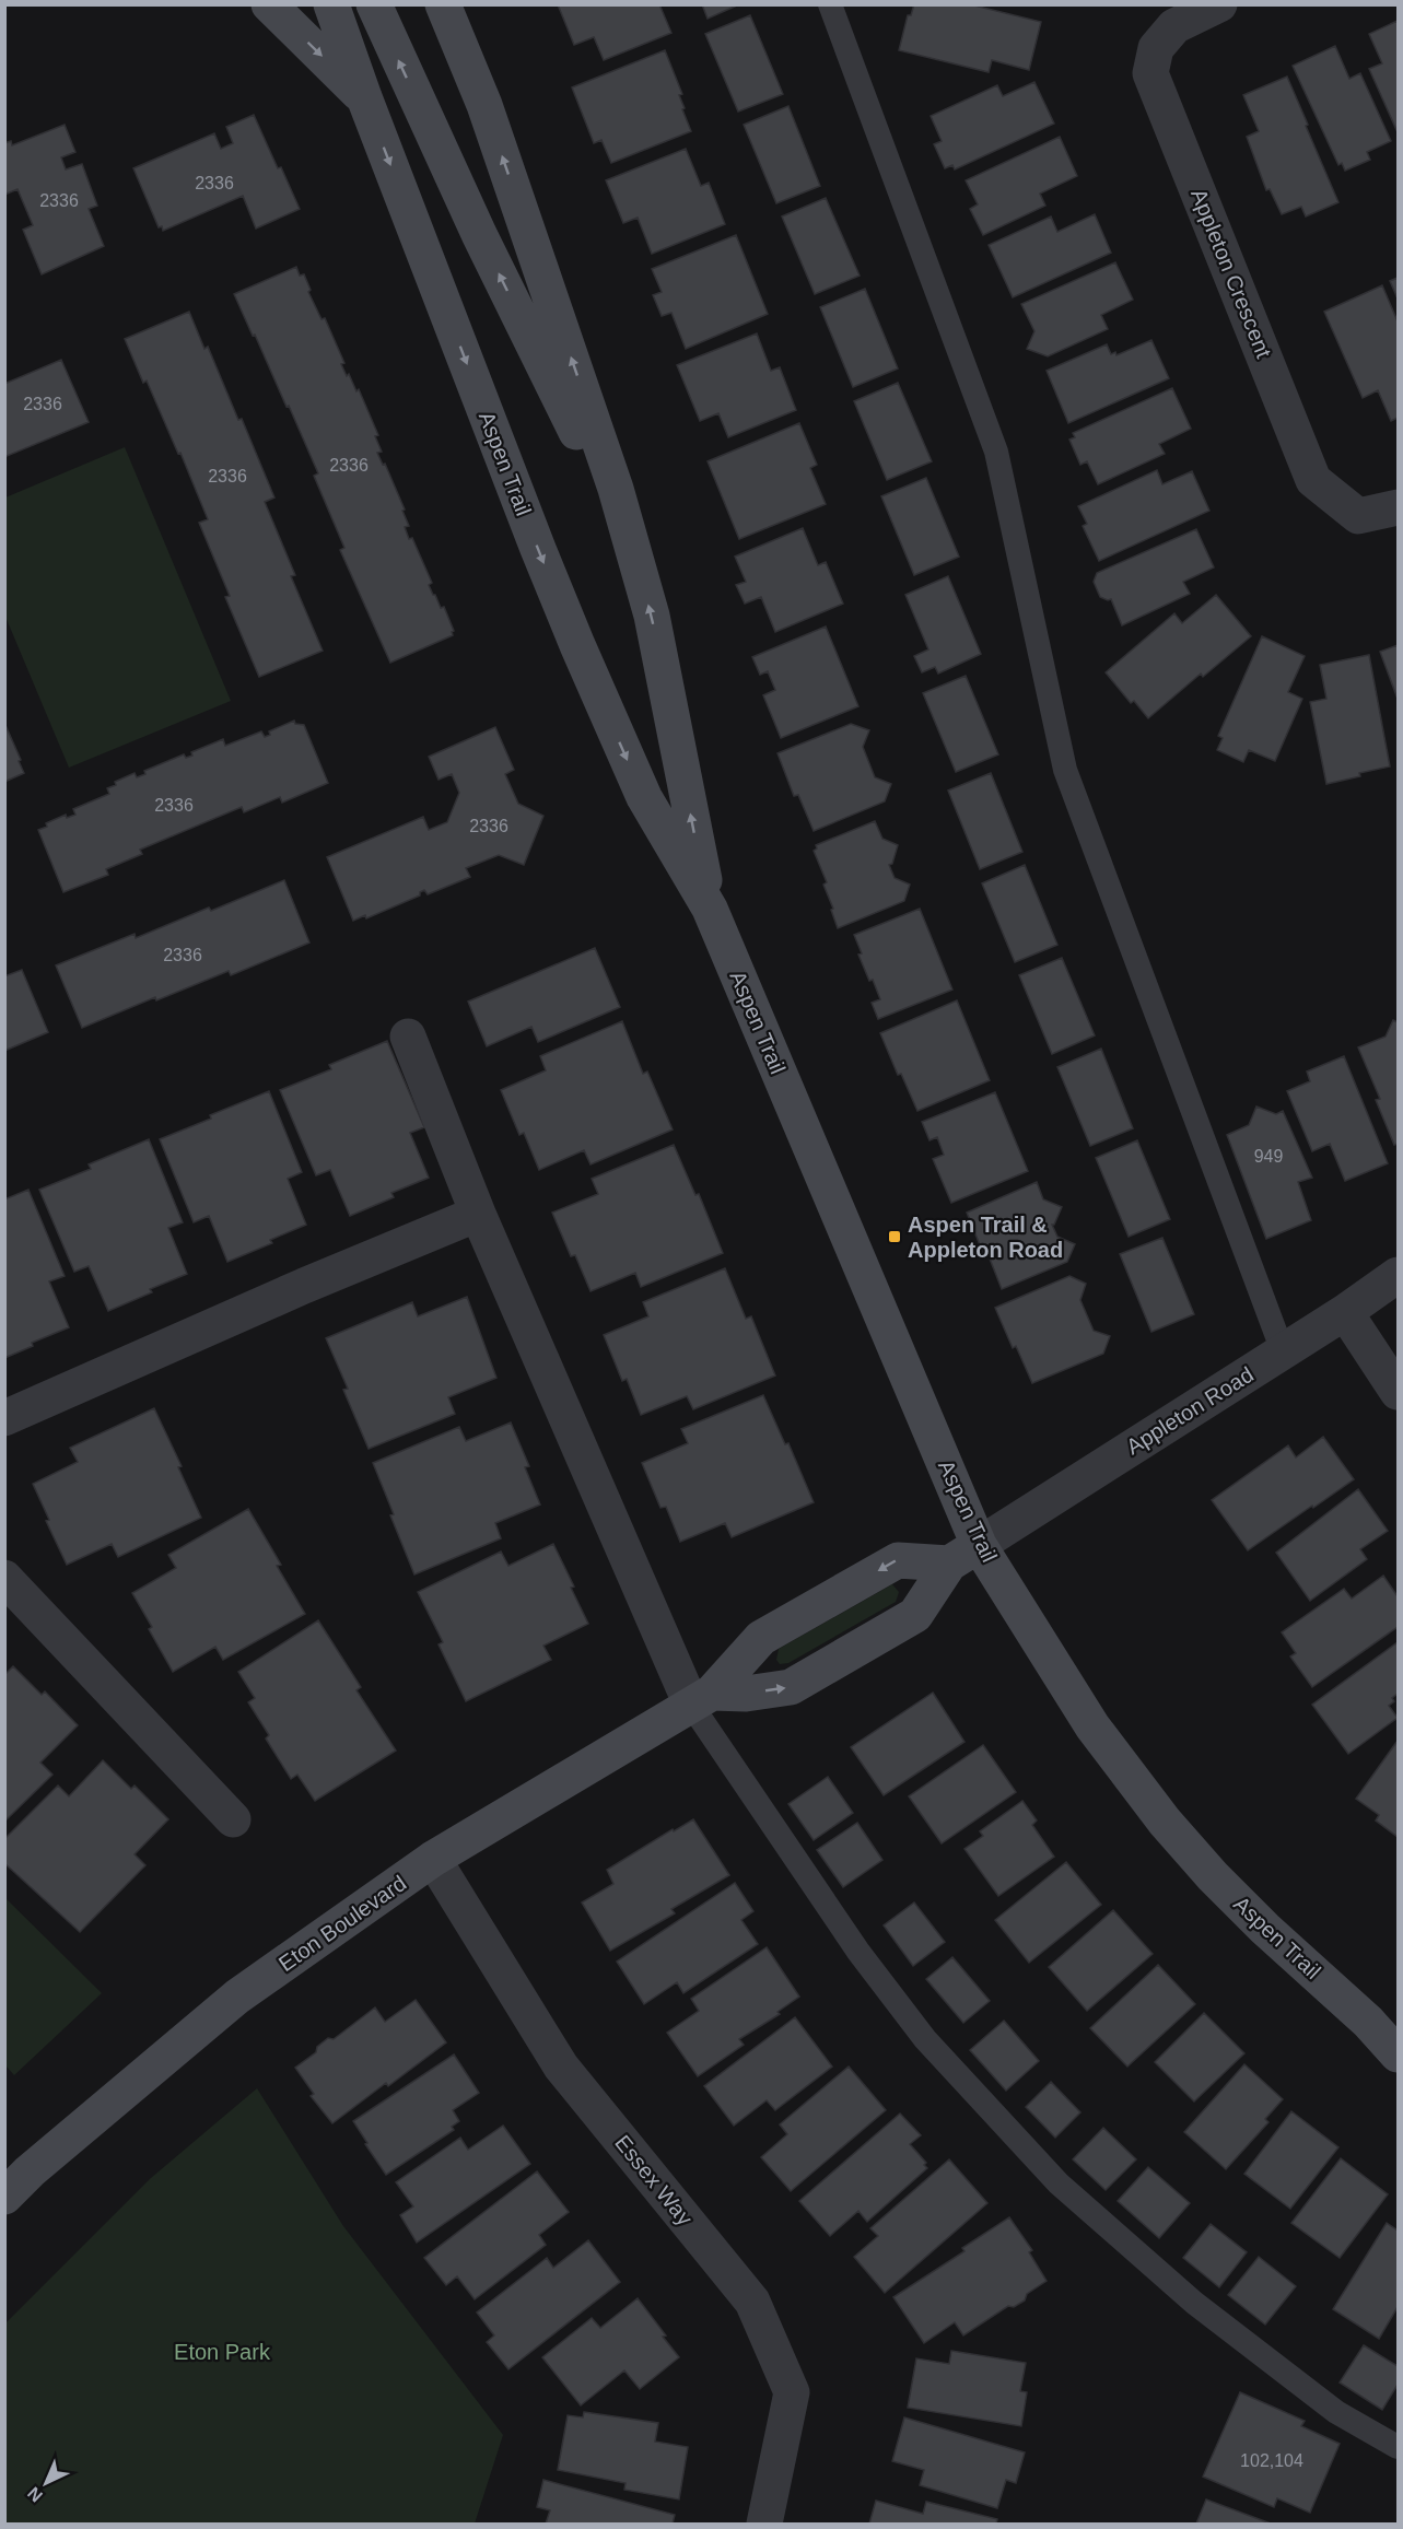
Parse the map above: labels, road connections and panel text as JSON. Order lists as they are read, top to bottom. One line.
{"streets":{"street":["Appleton Crescent","Aspen Trail","Appleton Road","Eton Boulevard","Essex Way"]},"crossings":[["Aspen Trail","Appleton Road"],["Aspen Trail","Eton Boulevard"],["Appleton Road","Eton Boulevard"],["Eton Boulevard","Essex Way"]],"parks":["Eton Park"],"places":{"transit":["Aspen Trail & Appleton Road"]},"house_numbers":["2336","2336","2336","2336","2336","2336","2336","2336","949","102,104"],"north":"bottom left"}
